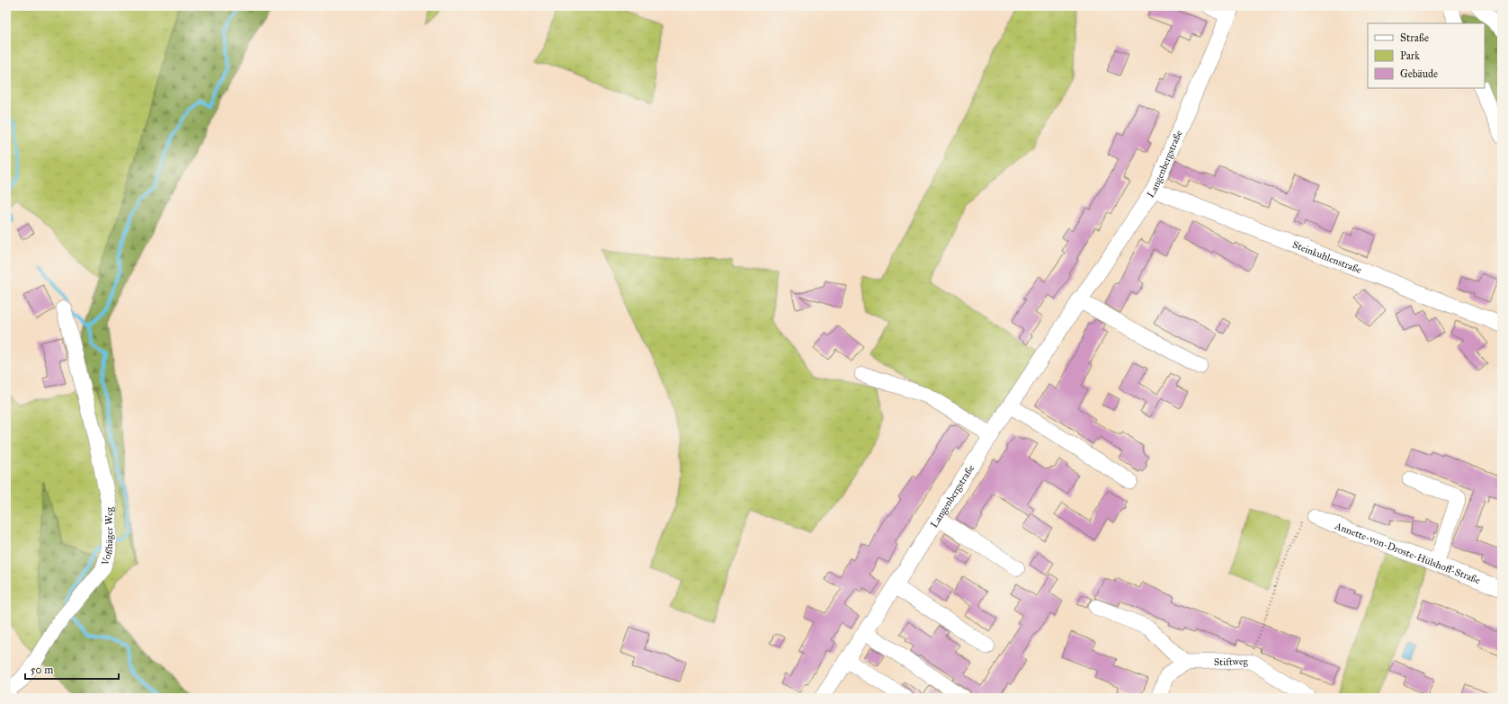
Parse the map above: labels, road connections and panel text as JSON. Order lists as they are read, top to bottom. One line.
{"streets":{"street":["Langenbergstraße","Steinkuhlenstraße","Voßhäger Weg","Annette-von-Droste-Hülshoff-Straße","Stiftweg"]},"crossings":[["Langenbergstraße","Steinkuhlenstraße"]],"legend":["Straße","Park","Gebäude"],"scale_bar":"50 m"}
